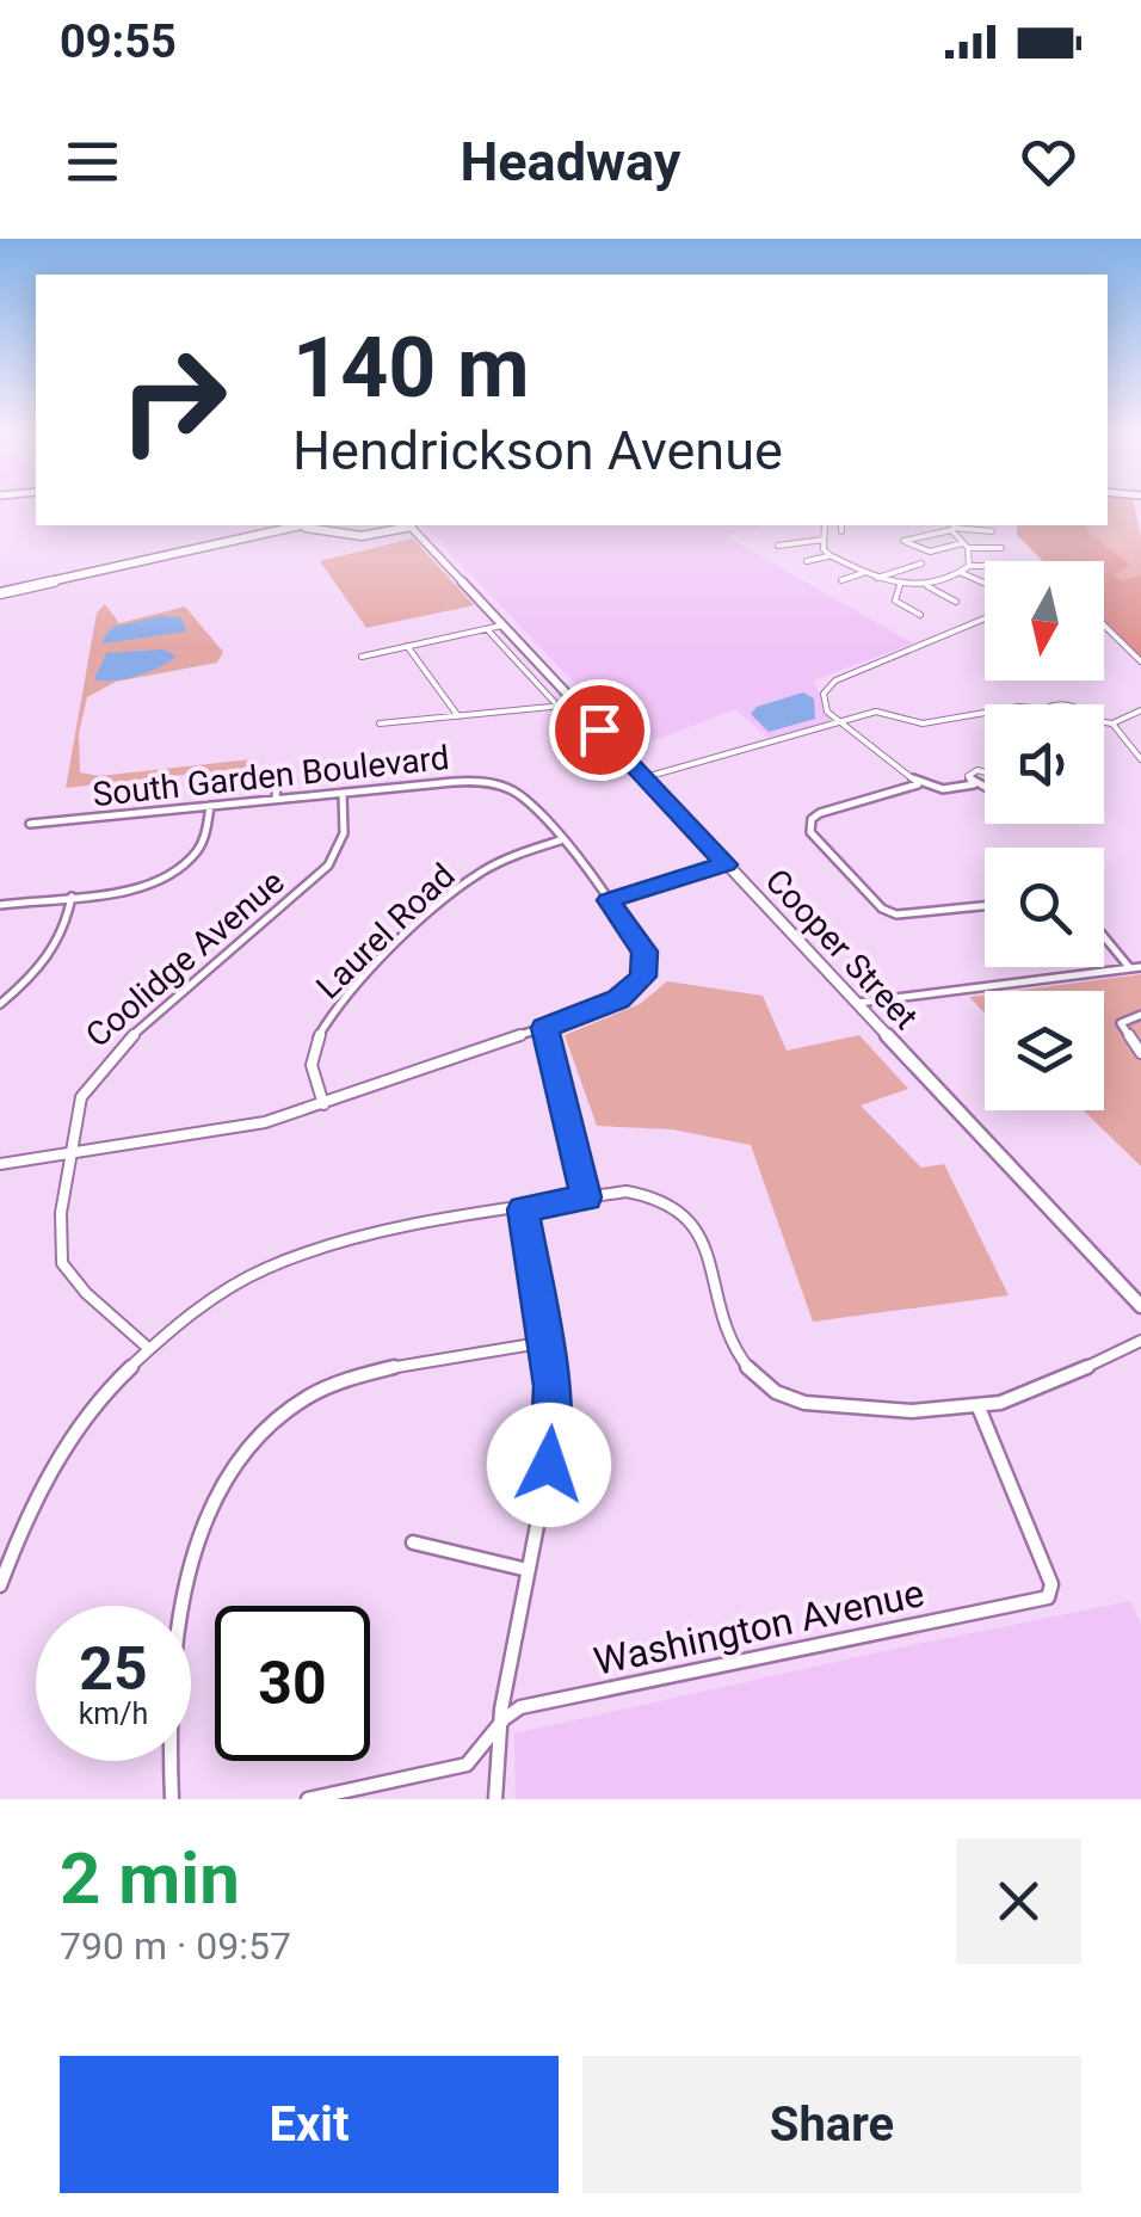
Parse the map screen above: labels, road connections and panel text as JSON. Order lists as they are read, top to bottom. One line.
{"streets":{"street":["South Garden Boulevard","Laurel Road","Cooper Street","Coolidge Avenue","Washington Avenue"]},"crossings":[["South Garden Boulevard","Laurel Road"],["South Garden Boulevard","Coolidge Avenue"]],"north":"bottom","page":{"status":"09:55","header":"Headway","turn":["140 m","Hendrickson Avenue"],"speed":"25 km/h","limit":"30","heading":["2 min","790 m · 09:57"],"buttons":["Exit","Share"]}}
